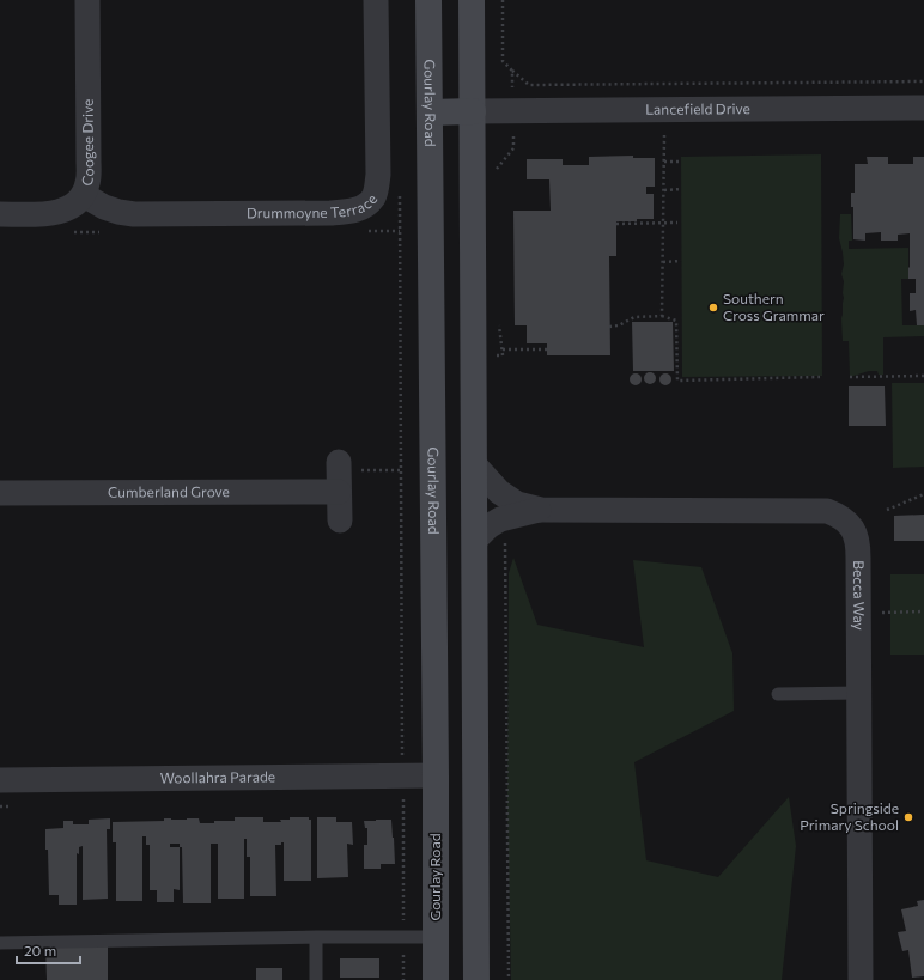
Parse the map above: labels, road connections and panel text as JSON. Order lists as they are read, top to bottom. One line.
{"streets":{"main road":["Gourlay Road"],"street":["Lancefield Drive","Coogee Drive","Drummoyne Terrace","Cumberland Grove","Becca Way","Woollahra Parade"]},"crossings":[["Gourlay Road","Woollahra Parade"],["Coogee Drive","Drummoyne Terrace"]],"places":["Southern Cross Grammar","Springside Primary School"],"scale_bar":"20 m"}
